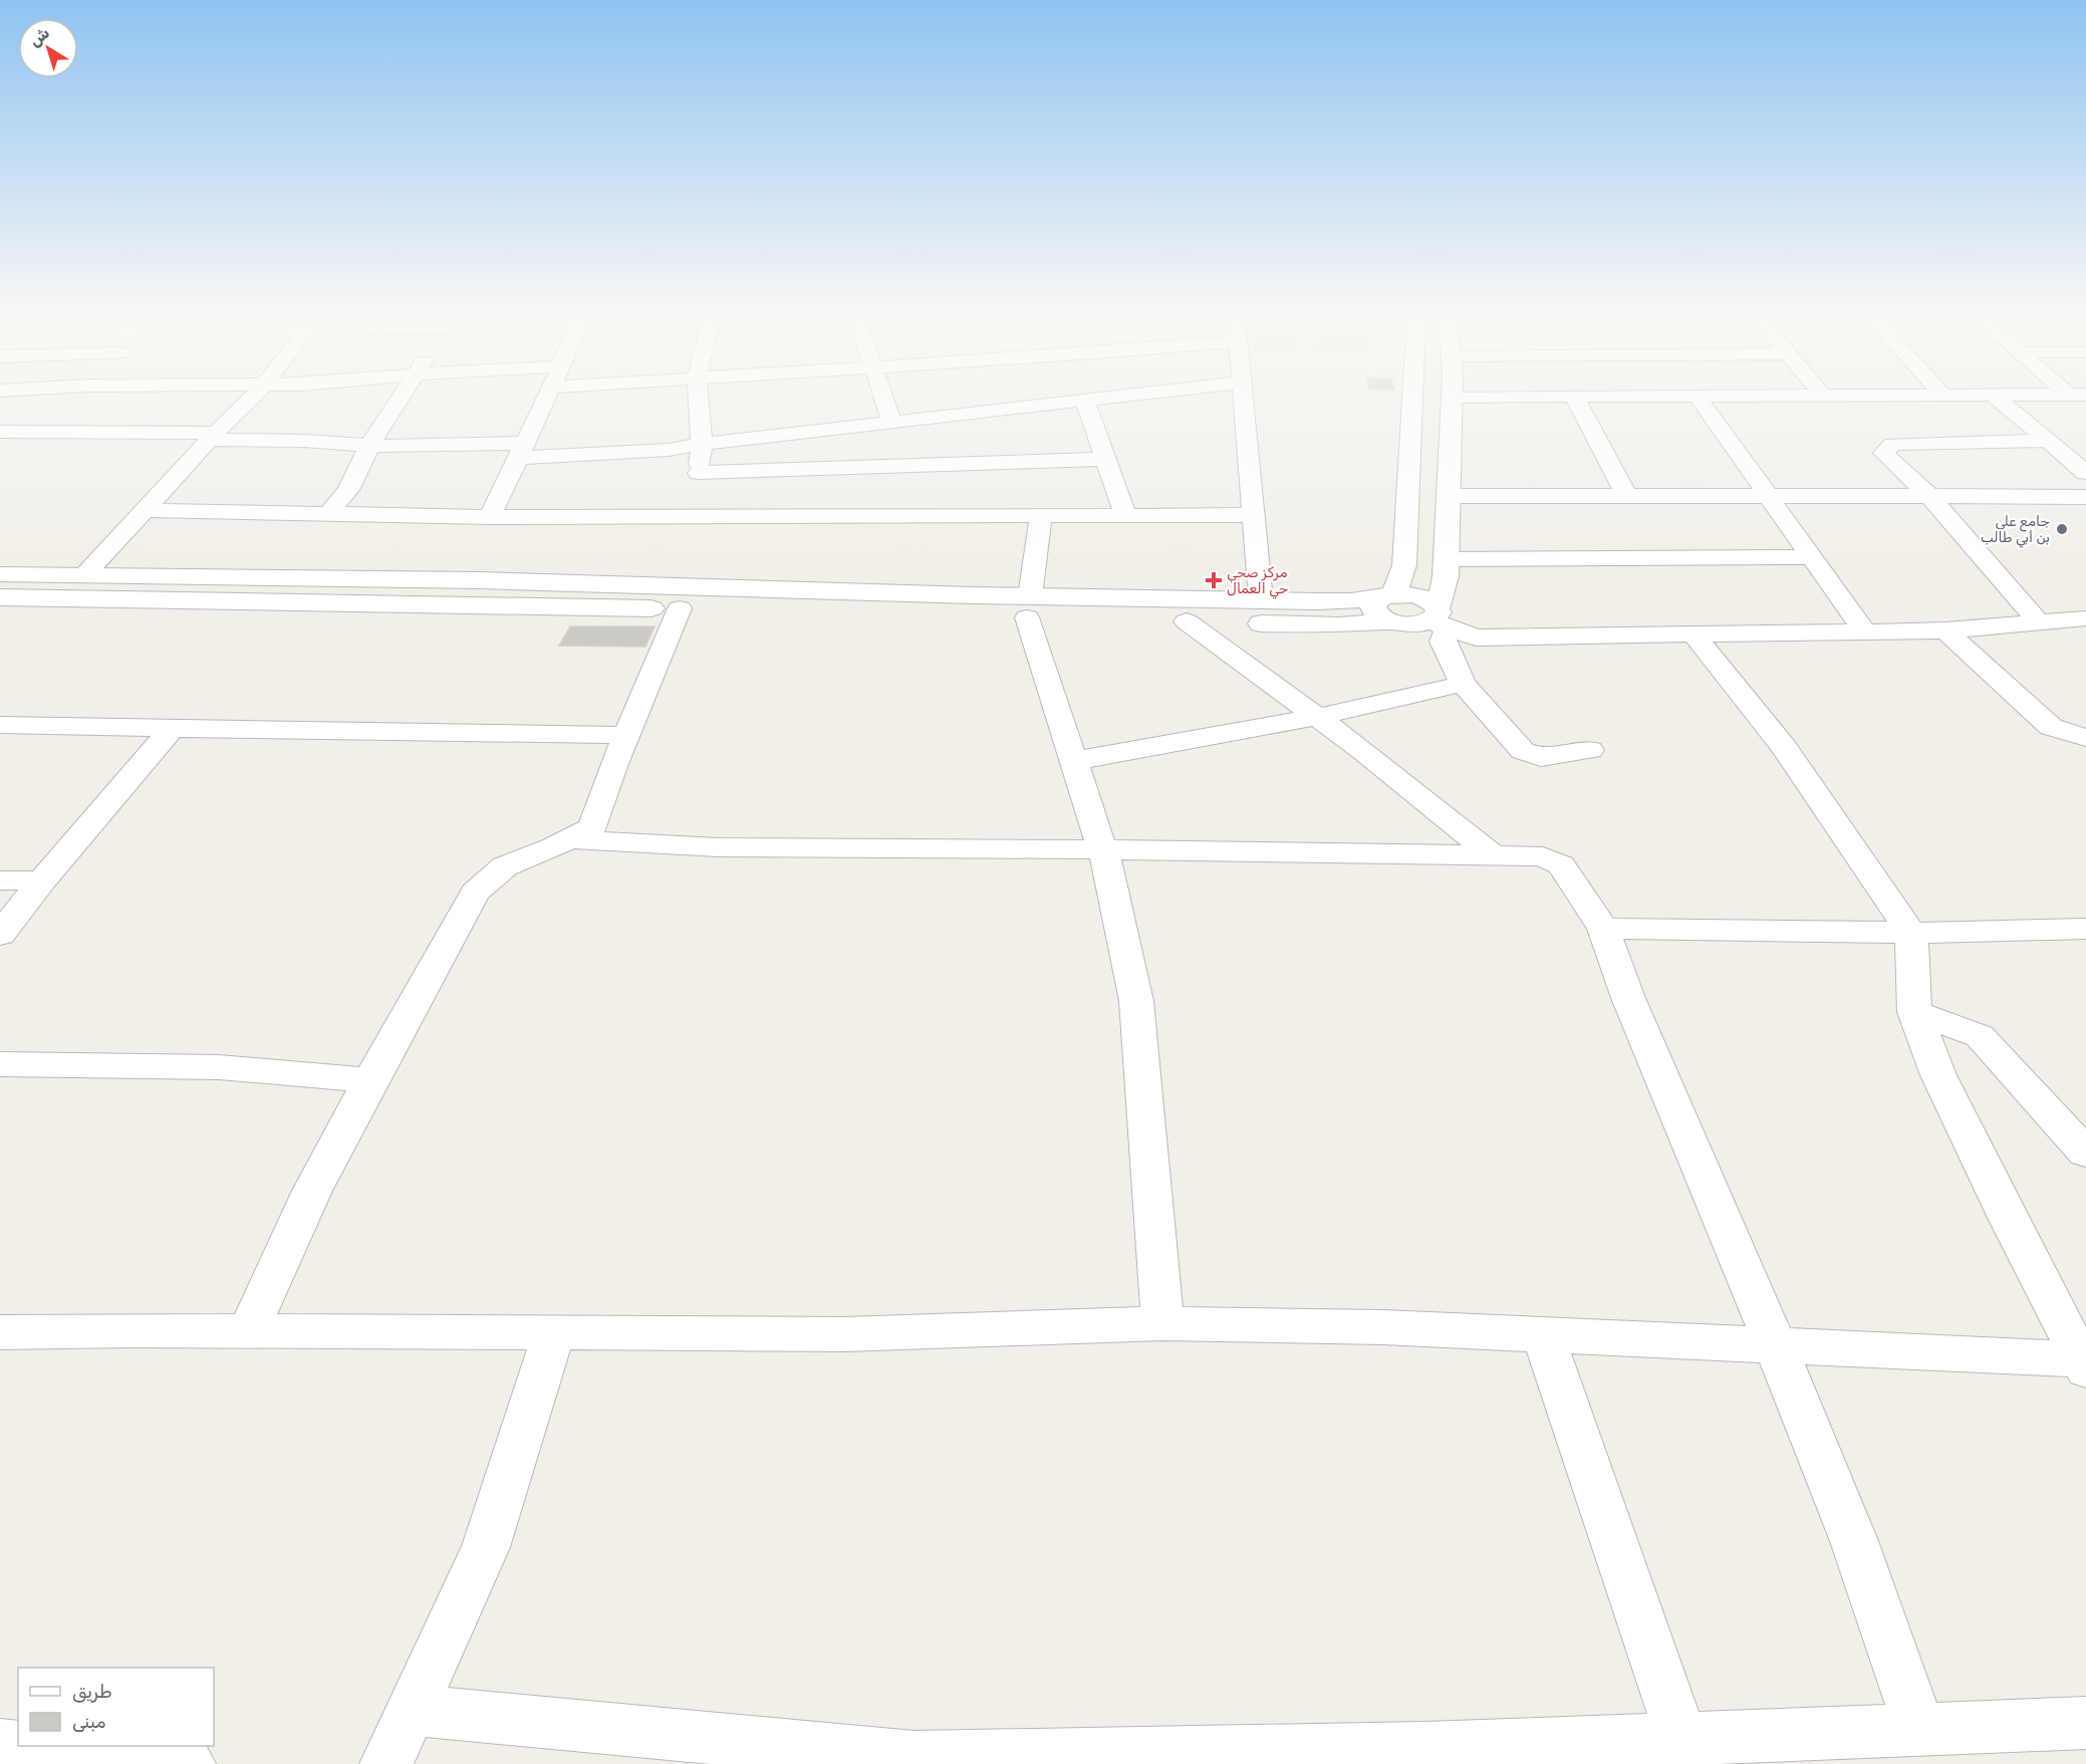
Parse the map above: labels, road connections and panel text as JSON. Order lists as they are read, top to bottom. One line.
{"places":{"other":["جامع علي بن أبي طالب"],"health":["مركز صحي حي العمال"]},"legend":["طريق","مبنى"],"north":"top left"}
